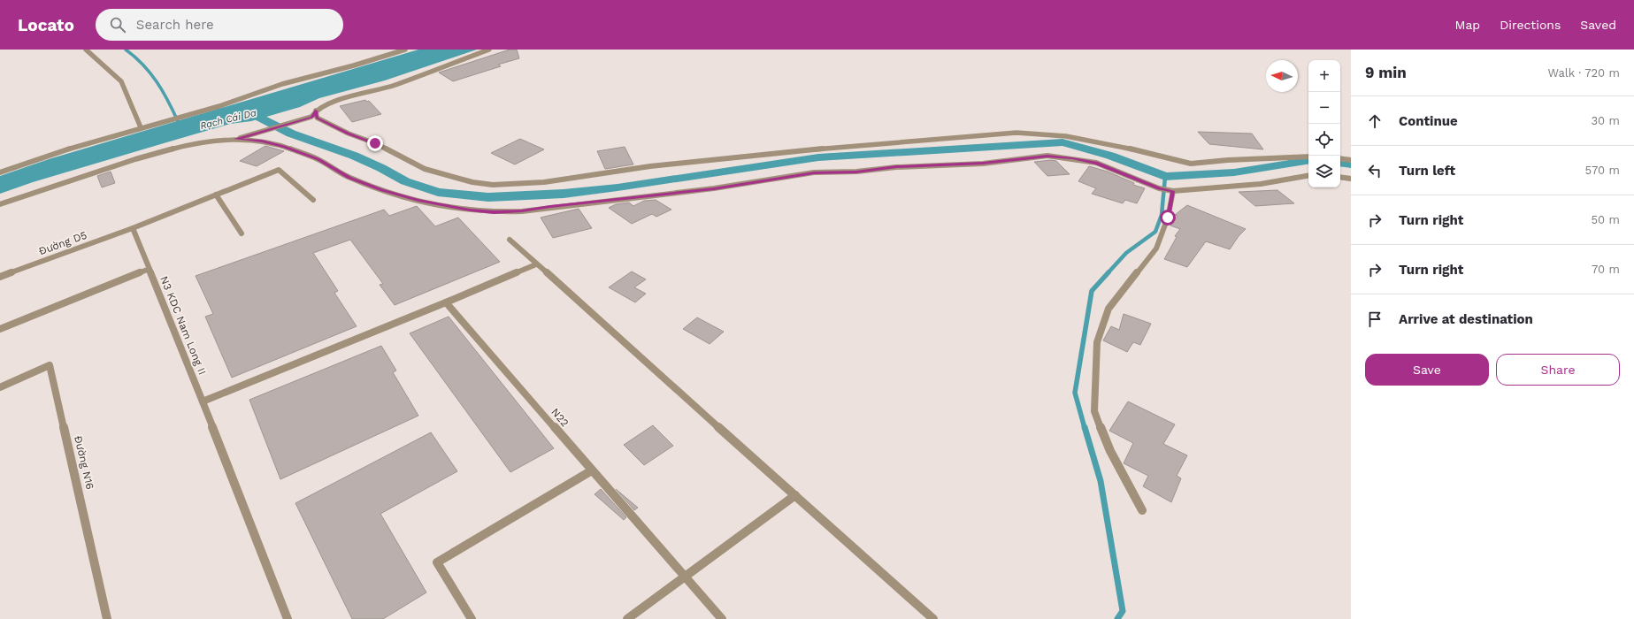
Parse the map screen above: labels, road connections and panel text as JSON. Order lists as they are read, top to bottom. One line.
{"streets":{"street":["Đường D5","N3 KDC Nam Long II","N22","Đường N16"]},"crossings":[["Đường D5","N3 KDC Nam Long II"]],"water":["Rạch Cái Da"],"north":"left","page":{"header":"Locato","search":"Search here","nav":["Map","Directions","Saved"],"heading":["9 min","Walk · 720 m"],"map_buttons":["+","−"],"list":[["Continue","30 m"],["Turn left","570 m"],["Turn right","50 m"],["Turn right","70 m"],"Arrive at destination"],"buttons":["Save","Share"]}}
